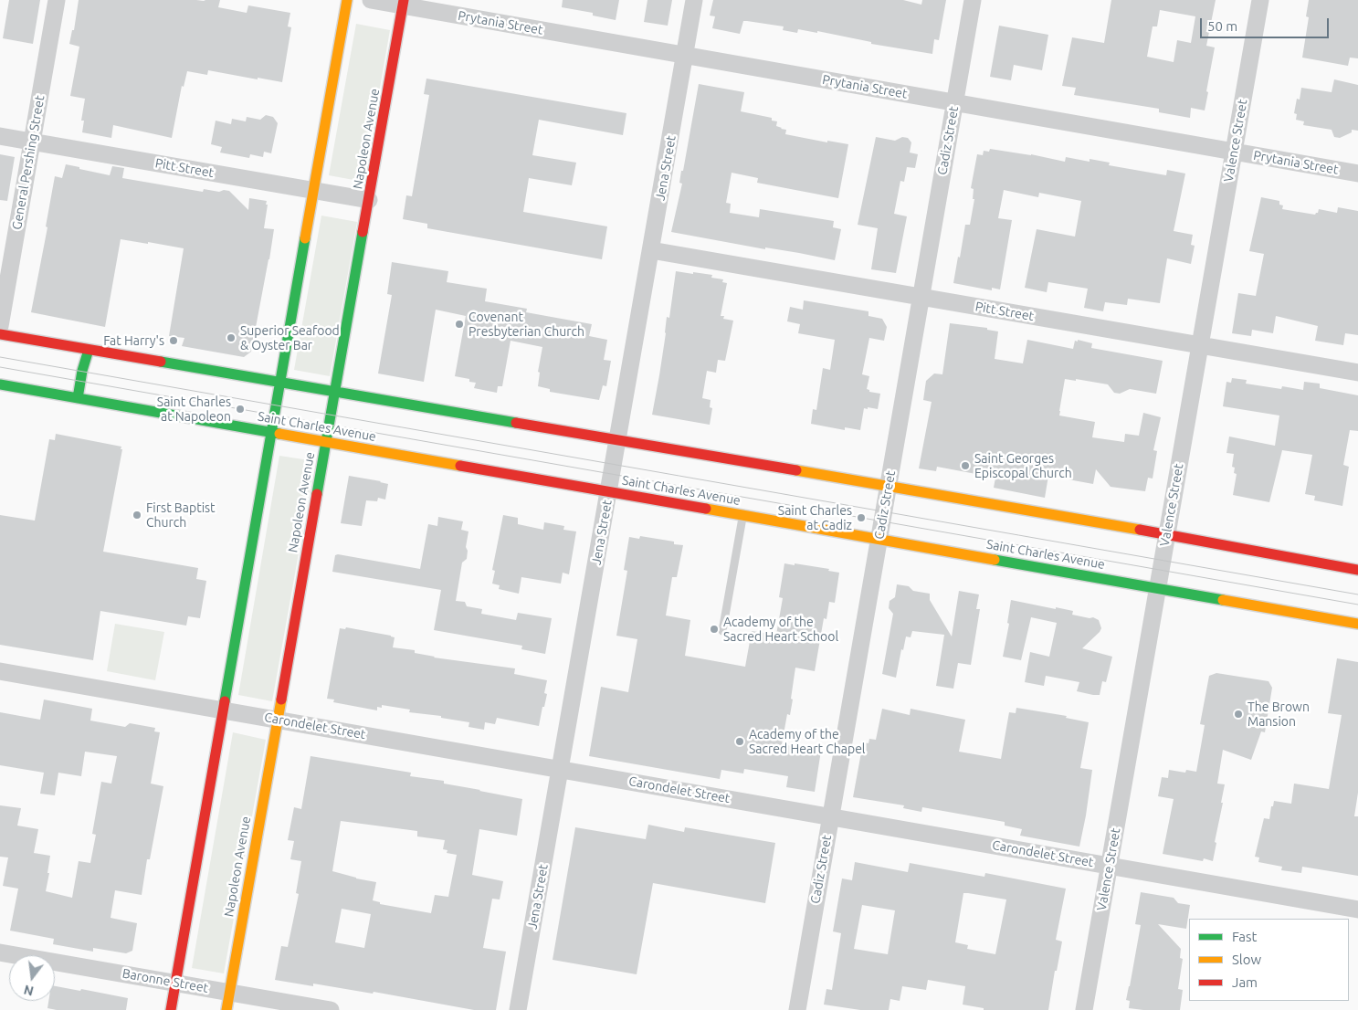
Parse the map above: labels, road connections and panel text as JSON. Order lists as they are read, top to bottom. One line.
{"streets":{"main road":["Napoleon Avenue","Saint Charles Avenue"],"street":["Prytania Street","Cadiz Street","Valence Street","General Pershing Street","Pitt Street","Jena Street","Carondelet Street","Baronne Street"]},"crossings":[["Prytania Street","Napoleon Avenue"],["Prytania Street","Cadiz Street"],["Prytania Street","Valence Street"],["Prytania Street","Jena Street"],["Napoleon Avenue","Pitt Street"],["Napoleon Avenue","Saint Charles Avenue"],["Napoleon Avenue","Carondelet Street"],["Napoleon Avenue","Baronne Street"],["Cadiz Street","Pitt Street"],["Cadiz Street","Saint Charles Avenue"],["Cadiz Street","Carondelet Street"],["Valence Street","Pitt Street"],["Valence Street","Saint Charles Avenue"],["Valence Street","Carondelet Street"],["General Pershing Street","Pitt Street"],["Pitt Street","Jena Street"],["Jena Street","Saint Charles Avenue"],["Jena Street","Carondelet Street"]],"places":["Covenant Presbyterian Church","Superior Seafood & Oyster Bar","Fat Harry's","Saint Charles at Napoleon","Saint Georges Episcopal Church","First Baptist Church","Saint Charles at Cadiz","Academy of the Sacred Heart School","The Brown Mansion","Academy of the Sacred Heart Chapel"],"legend":["Fast","Slow","Jam"],"scale_bar":"50 m","north":"bottom"}
